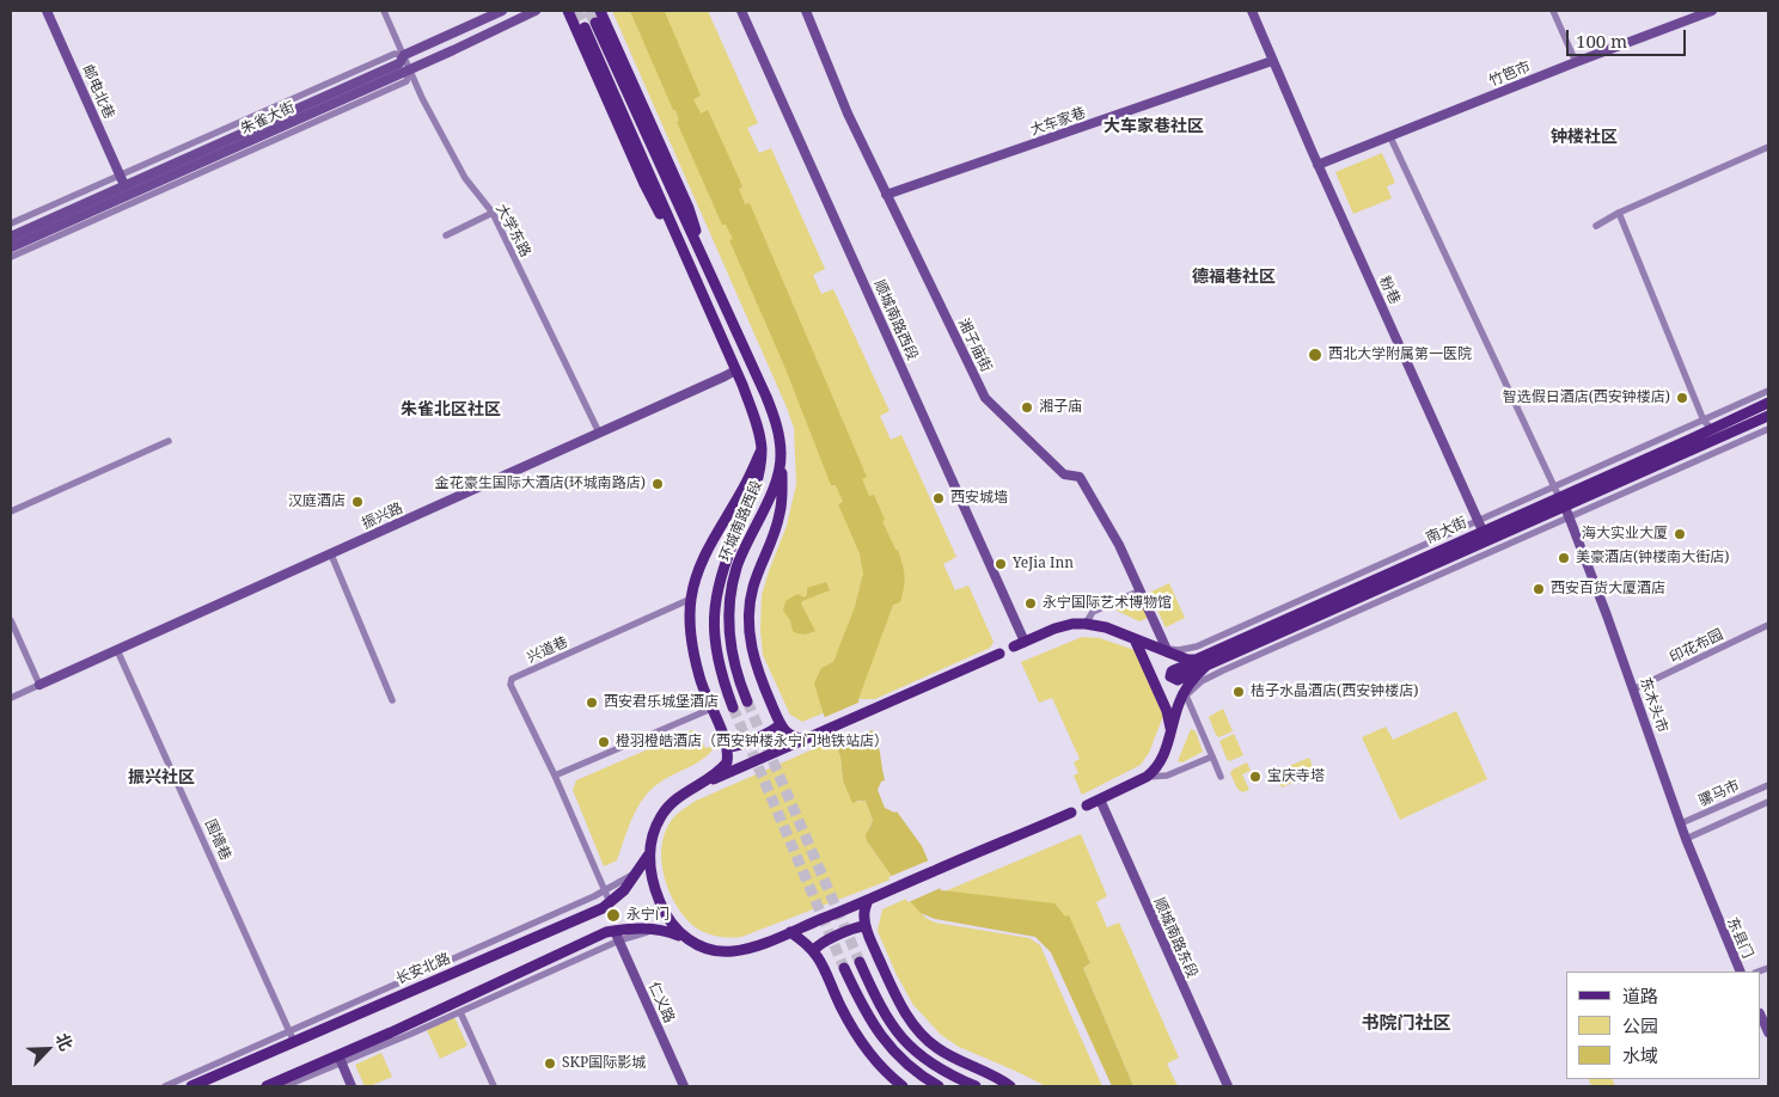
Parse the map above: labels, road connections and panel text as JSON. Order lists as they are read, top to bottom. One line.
{"streets":{"main road":["环城南路西段","南大街","长安北路"],"street":["竹笆市","邮电北巷","朱雀大街","大车家巷","大学东路","粉巷","顺城南路西段","湘子庙街","振兴路","印花布园","兴道巷","东木头市","骡马市","围墙巷","顺城南路东段","东县门","仁义路"]},"crossings":[["竹笆市","粉巷"],["邮电北巷","朱雀大街"],["朱雀大街","大学东路"],["大车家巷","粉巷"],["大车家巷","湘子庙街"],["大学东路","振兴路"],["粉巷","南大街"],["湘子庙街","南大街"],["振兴路","环城南路西段"],["振兴路","围墙巷"],["南大街","东木头市"],["印花布园","东木头市"],["兴道巷","长安北路"],["东木头市","骡马市"],["东木头市","东县门"],["围墙巷","长安北路"]],"districts":["大车家巷社区","钟楼社区","德福巷社区","朱雀北区社区","振兴社区","书院门社区"],"places":["西北大学附属第一医院","智选假日酒店(西安钟楼店)","湘子庙","金花豪生国际大酒店(环城南路店)","西安城墙","汉庭酒店","海大实业大厦","美豪酒店(钟楼南大街店)","YeJia Inn","西安百货大厦酒店","永宁国际艺术博物馆","桔子水晶酒店(西安钟楼店)","西安君乐城堡酒店","橙羽橙皓酒店（西安钟楼永宁门地铁站店）","宝庆寺塔","永宁门","SKP国际影城"],"legend":["道路","公园","水域"],"scale_bar":"100 m","north":"top right"}
